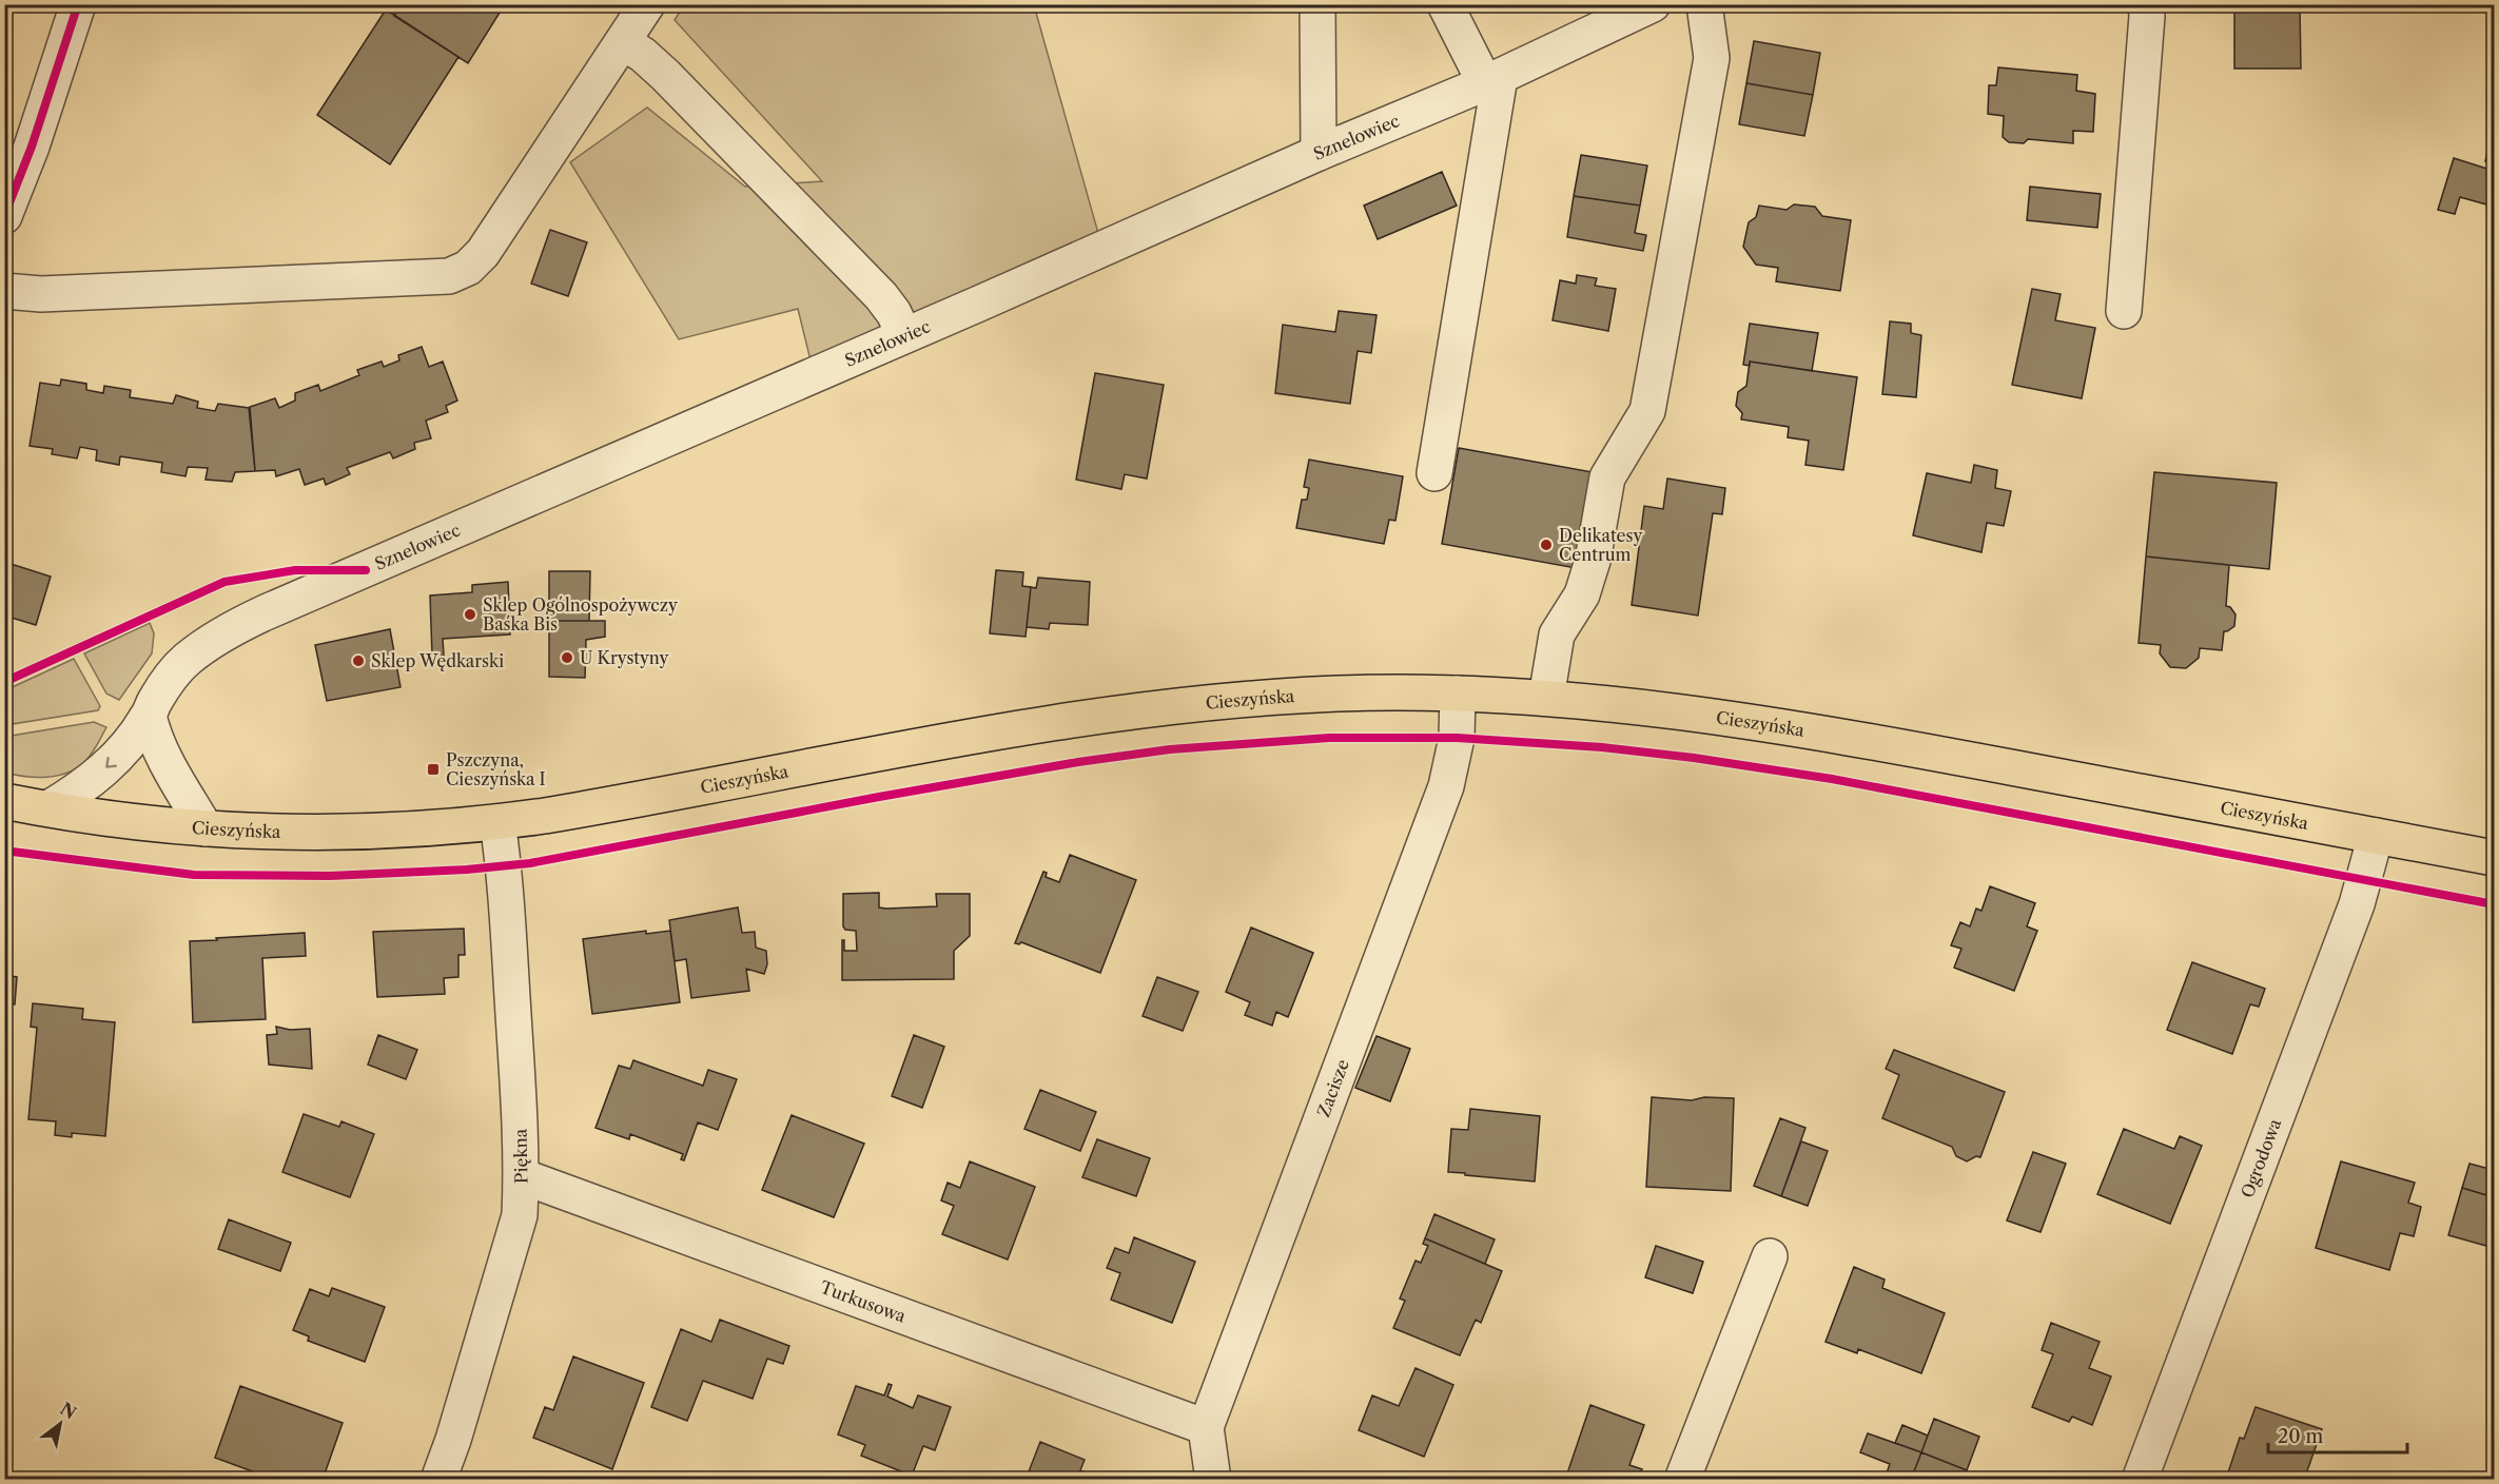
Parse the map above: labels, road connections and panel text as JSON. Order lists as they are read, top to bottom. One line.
{"streets":{"main road":["Cieszyńska"],"street":["Sznelowiec","Zacisze","Piękna","Ogrodowa","Turkusowa"]},"crossings":[["Sznelowiec","Cieszyńska"],["Cieszyńska","Zacisze"],["Cieszyńska","Piękna"],["Cieszyńska","Ogrodowa"],["Zacisze","Turkusowa"],["Piękna","Turkusowa"]],"places":{"other":["Delikatesy Centrum","Sklep Ogólnospożywczy Baśka Bis","U Krystyny","Sklep Wędkarski"],"transit":["Pszczyna, Cieszyńska I"]},"scale_bar":"20 m","north":"top right"}
